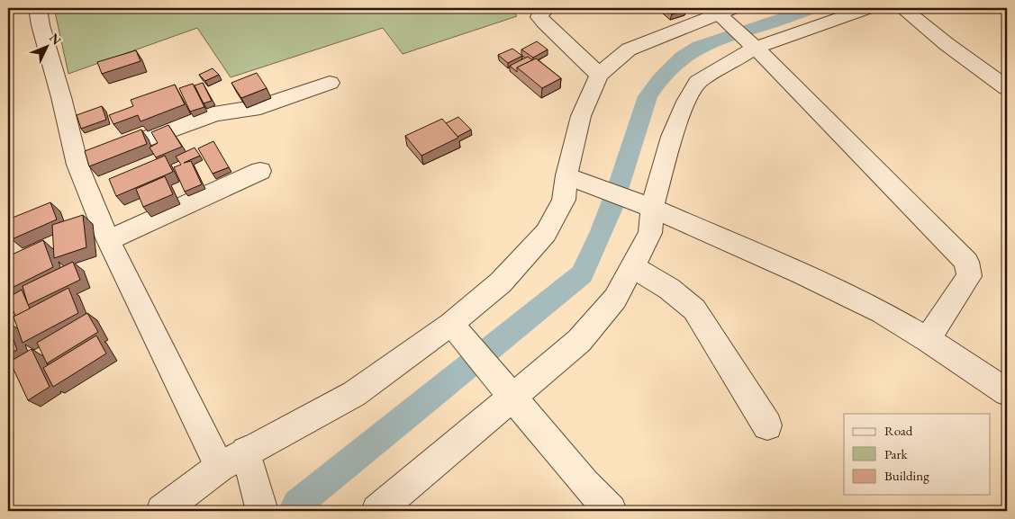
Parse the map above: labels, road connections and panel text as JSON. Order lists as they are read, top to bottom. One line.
{"legend":["Road","Park","Building"],"north":"top right"}
